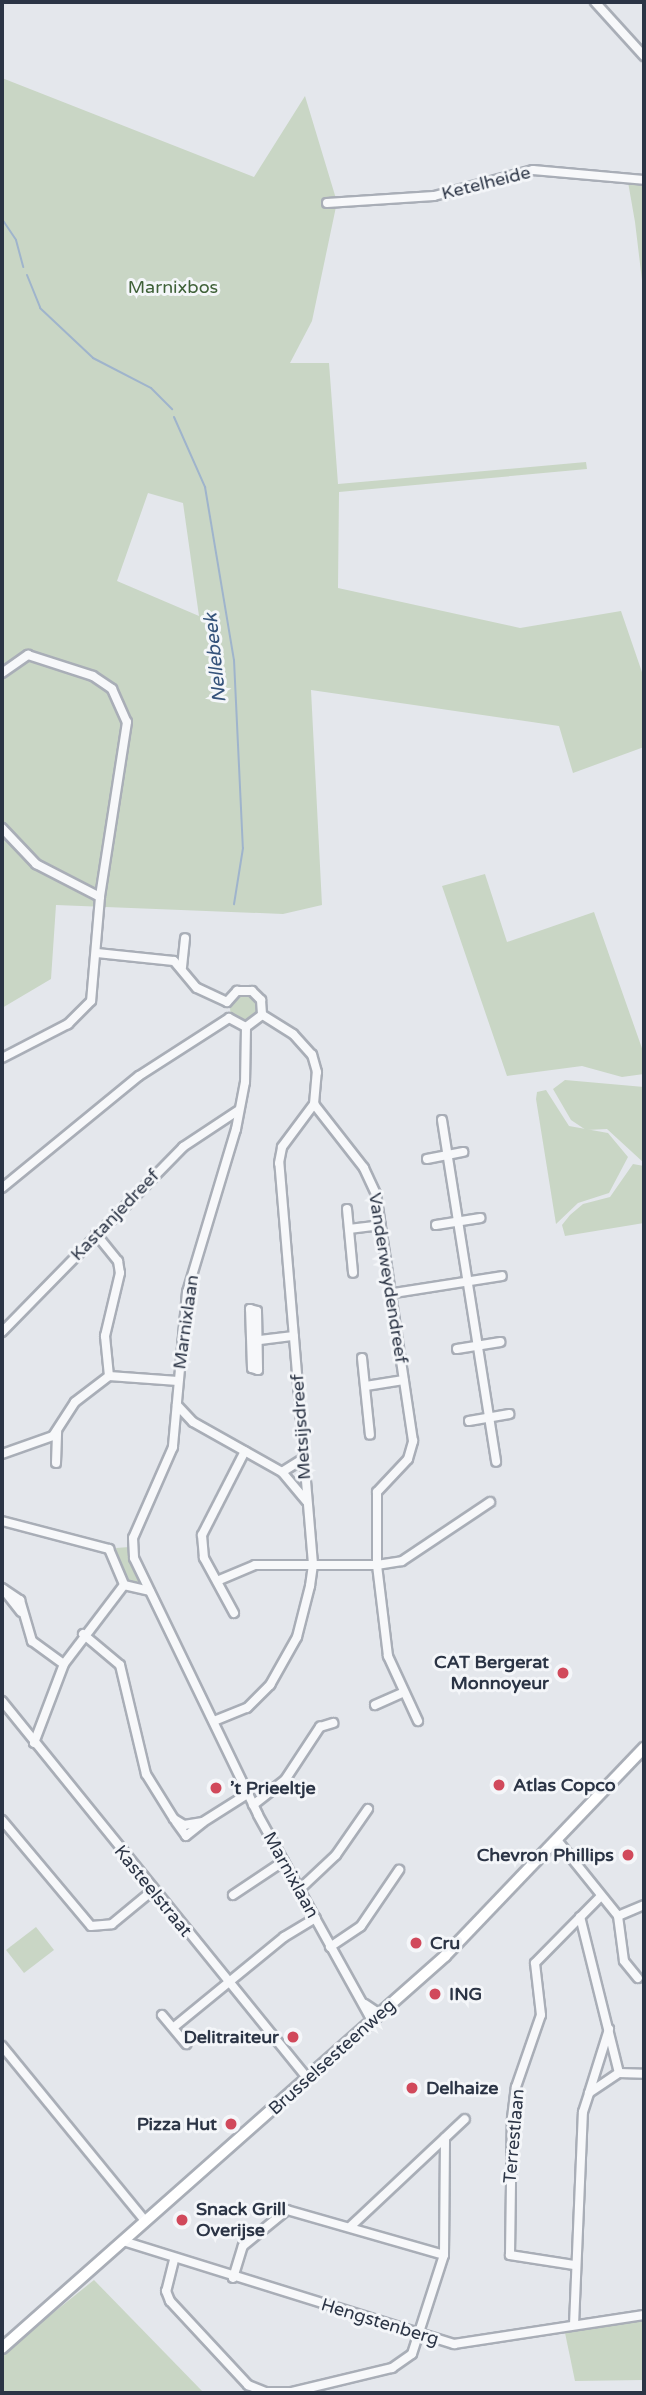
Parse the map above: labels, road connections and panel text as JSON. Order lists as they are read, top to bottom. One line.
{"streets":{"main road":["Brusselsesteenweg"],"street":["Ketelheide","Kastanjedreef","Vanderweydendreef","Marnixlaan","Metsijsdreef","Kasteelstraat","Terrestlaan","Hengstenberg"]},"crossings":[["Kastanjedreef","Marnixlaan"],["Vanderweydendreef","Metsijsdreef"],["Marnixlaan","Metsijsdreef"],["Marnixlaan","Brusselsesteenweg"],["Kasteelstraat","Brusselsesteenweg"],["Brusselsesteenweg","Hengstenberg"]],"water":["Nellebeek"],"parks":["Marnixbos"],"places":["CAT Bergerat Monnoyeur","Atlas Copco","’t Prieeltje","Chevron Phillips","Cru","ING","Delitraiteur","Delhaize","Pizza Hut","Snack Grill Overijse"]}
